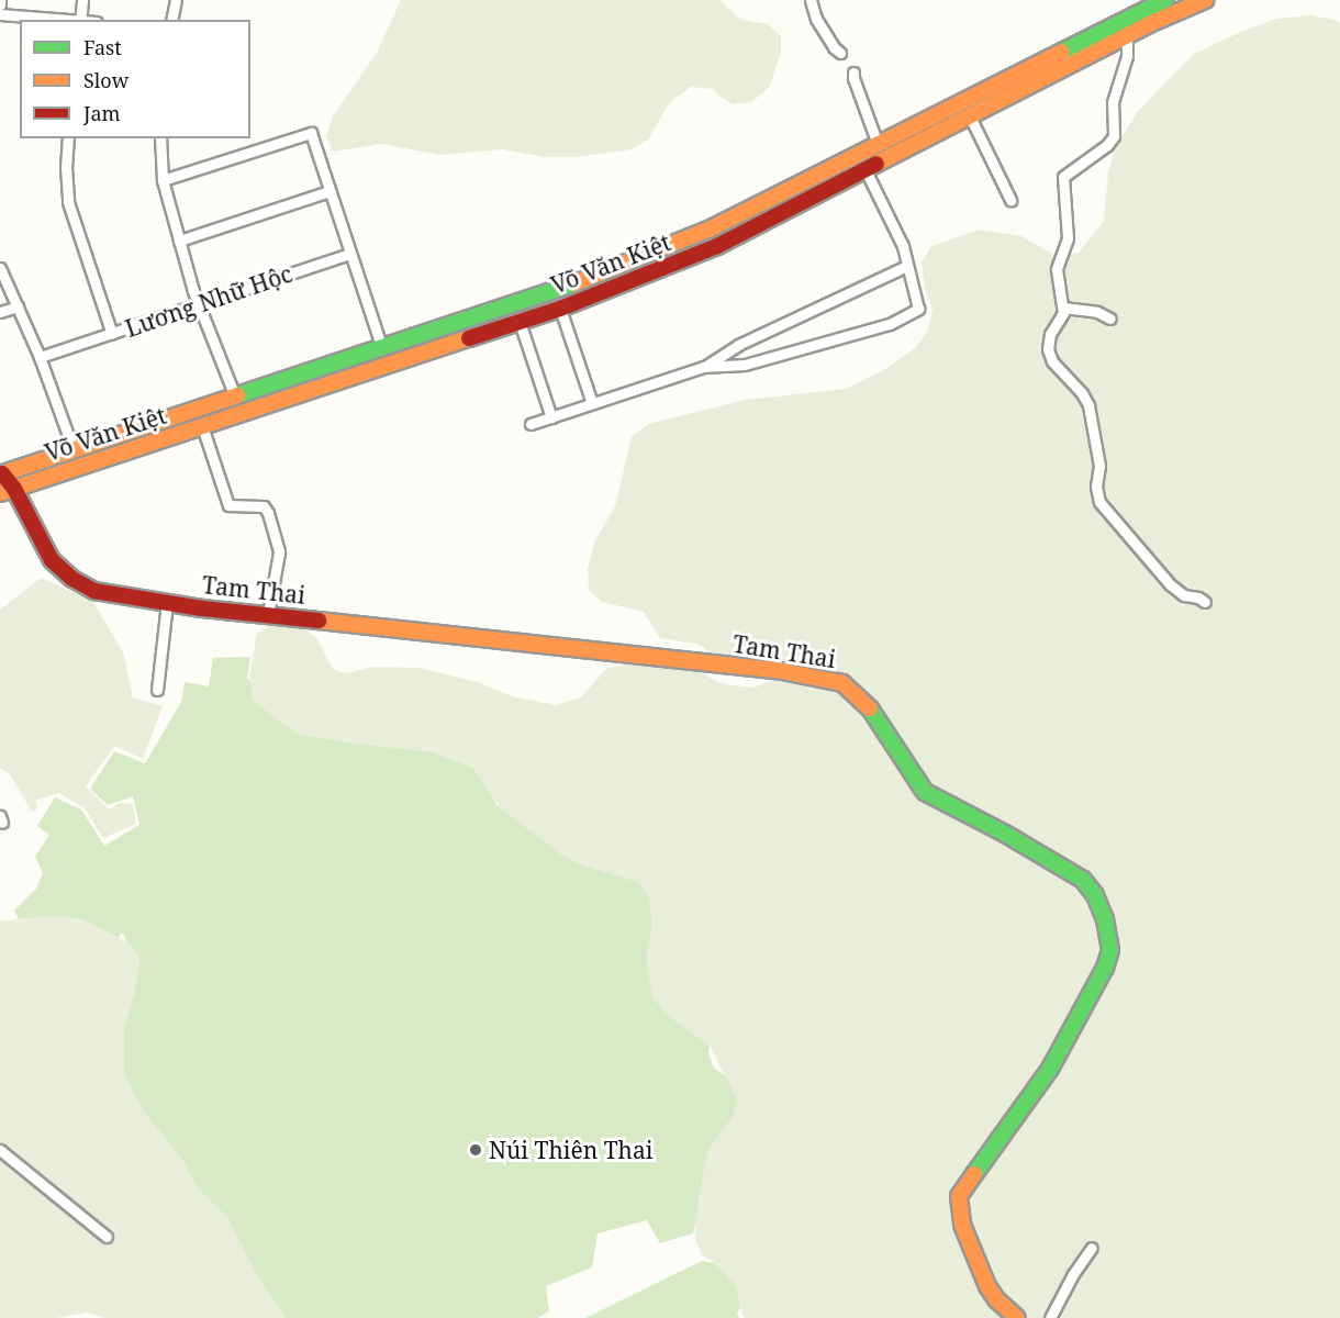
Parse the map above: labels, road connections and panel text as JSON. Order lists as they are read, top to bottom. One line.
{"streets":{"main road":["Võ Văn Kiệt","Tam Thai"],"street":["Lương Nhữ Hộc"]},"crossings":[["Võ Văn Kiệt","Tam Thai"]],"places":["Núi Thiên Thai"],"legend":["Fast","Slow","Jam"]}
